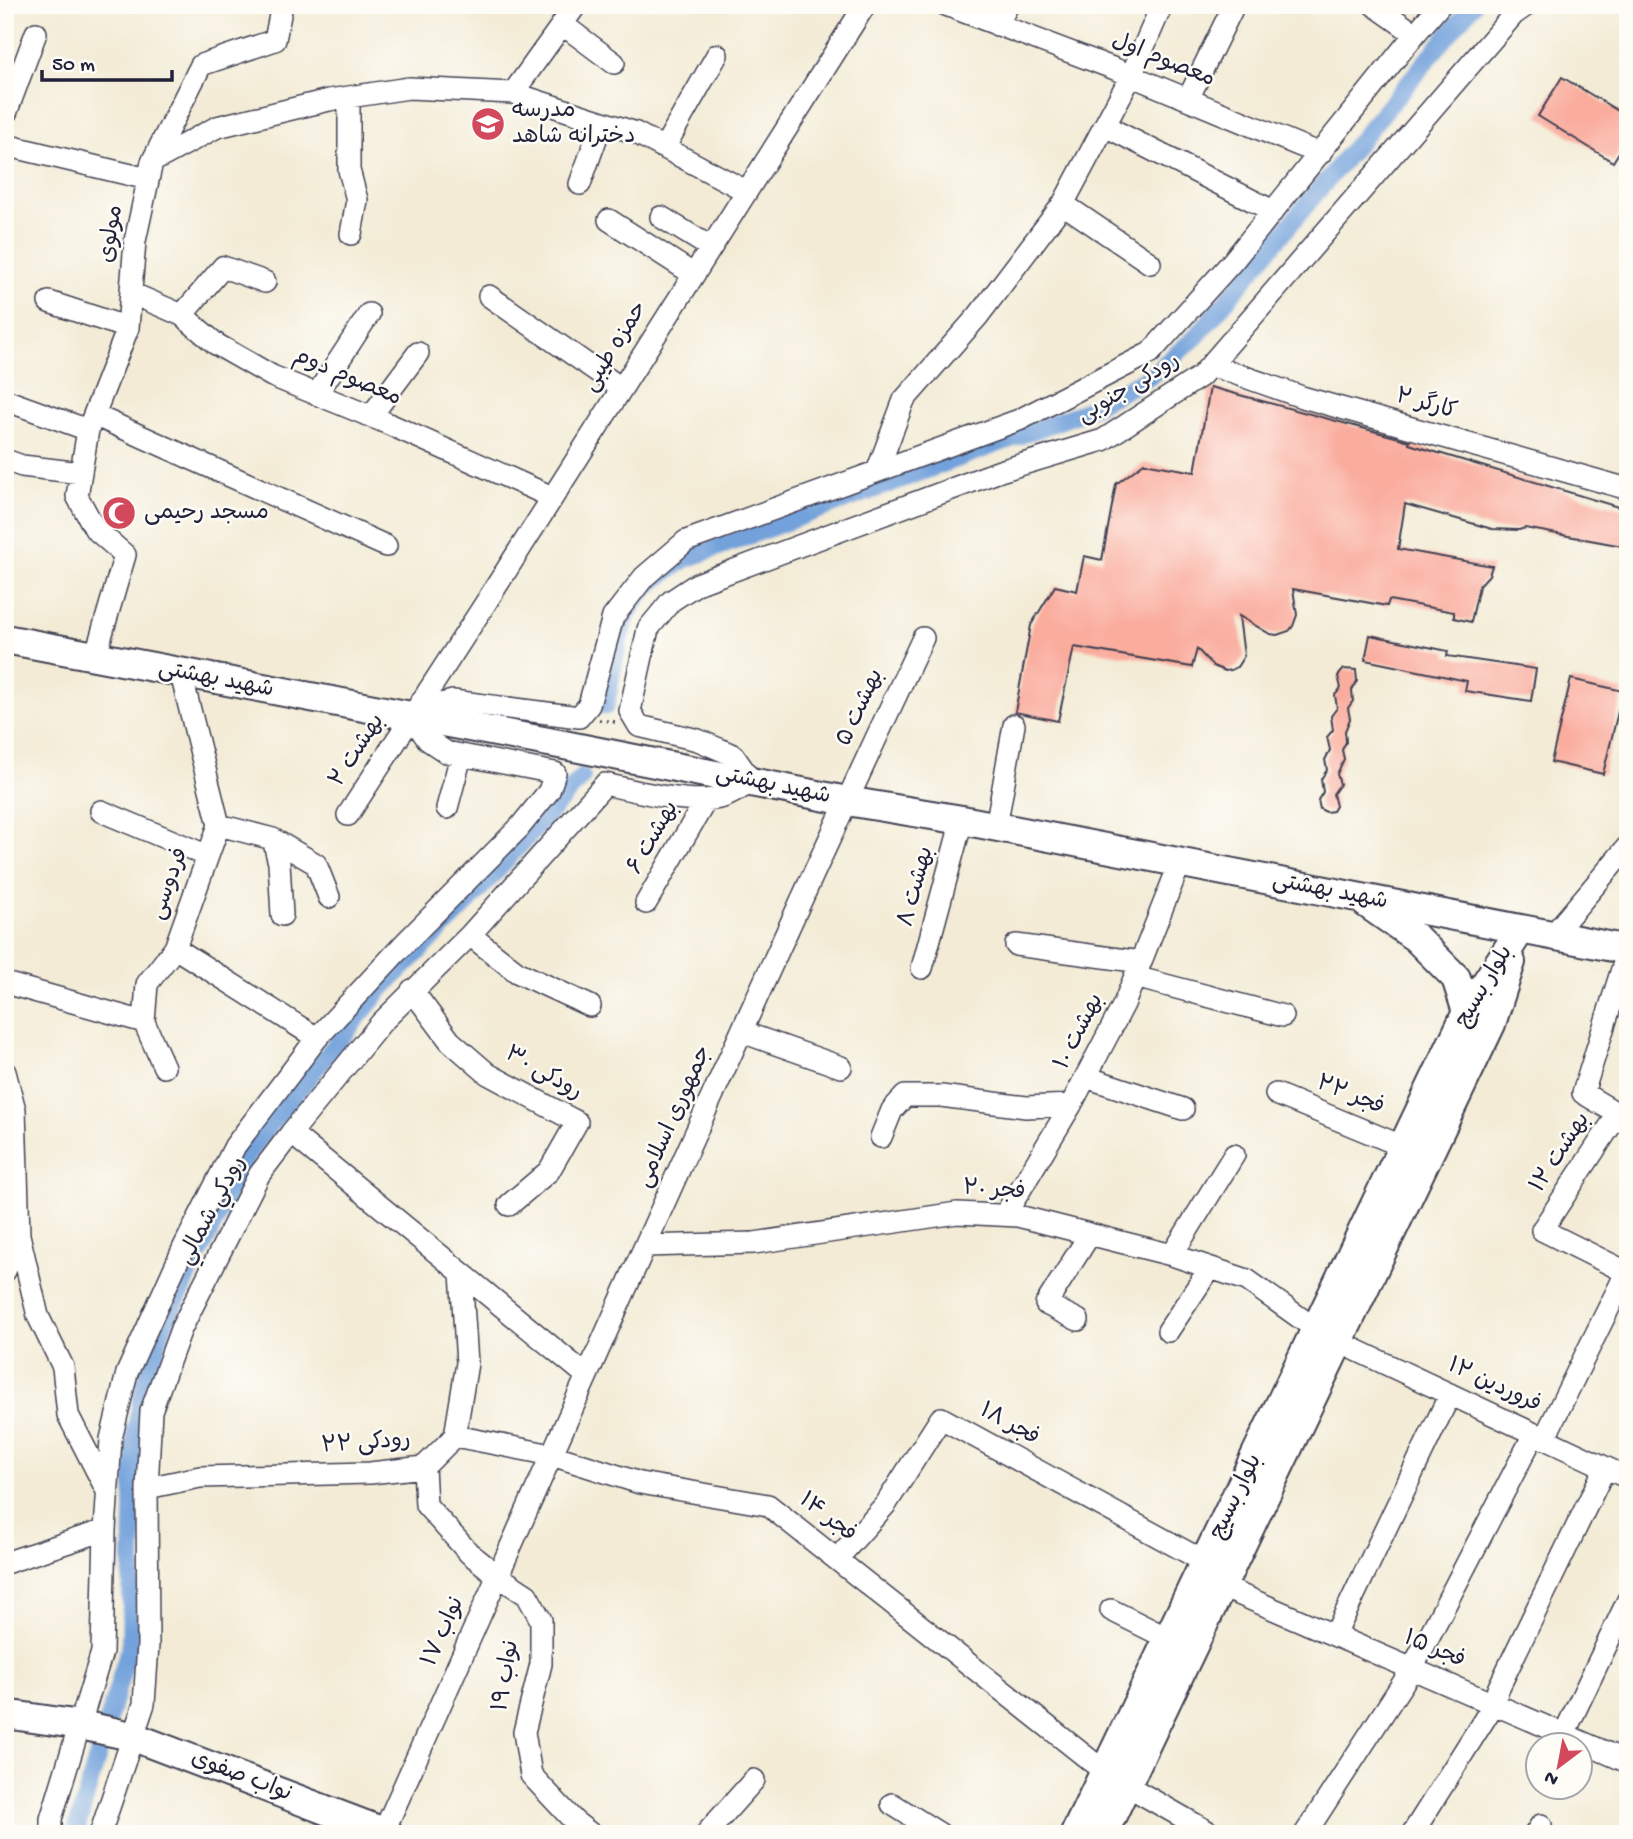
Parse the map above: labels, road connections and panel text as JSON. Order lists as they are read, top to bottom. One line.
{"streets":{"main road":["شهید بهشتی","بلوار بسیج","نواب صفوی"],"street":["معصوم اول","مولوی","حمزه طیبی","معصوم دوم","رودکی جنوبی","کارگر ۲","بهشت ۵","بهشت ۲","بهشت ۶","فردوسی","بهشت ۸","بهشت ۱۰","رودکی ۳۰","فجر ۲۲","جمهوری اسلامی","بهشت ۱۲","فجر ۲۰","رودکي شمالي","۱۲ فروردین","فجر ۱۸","رودکی ۲۲","فجر ۱۴","نواب ۱۷","فجر ۱۵","نواب ۱۹"]},"crossings":[["معصوم اول","رودکی جنوبی"],["مولوی","معصوم دوم"],["مولوی","شهید بهشتی"],["حمزه طیبی","معصوم دوم"],["حمزه طیبی","شهید بهشتی"],["حمزه طیبی","بهشت ۲"],["رودکی جنوبی","کارگر ۲"],["شهید بهشتی","بهشت ۵"],["شهید بهشتی","بهشت ۲"],["شهید بهشتی","بهشت ۶"],["شهید بهشتی","بهشت ۸"],["شهید بهشتی","بلوار بسیج"],["شهید بهشتی","بهشت ۱۰"],["شهید بهشتی","جمهوری اسلامی"],["شهید بهشتی","بهشت ۱۲"],["شهید بهشتی","رودکي شمالي"],["بهشت ۵","جمهوری اسلامی"],["بهشت ۶","رودکي شمالي"],["فردوسی","رودکي شمالي"],["بلوار بسیج","فجر ۲۲"],["بلوار بسیج","فجر ۲۰"],["بلوار بسیج","۱۲ فروردین"],["بلوار بسیج","فجر ۱۸"],["بلوار بسیج","فجر ۱۴"],["بلوار بسیج","فجر ۱۵"],["بهشت ۱۰","فجر ۲۰"],["رودکی ۳۰","رودکي شمالي"],["جمهوری اسلامی","فجر ۲۰"],["جمهوری اسلامی","فجر ۱۴"],["جمهوری اسلامی","نواب ۱۷"],["فجر ۲۰","۱۲ فروردین"],["رودکي شمالي","رودکی ۲۲"],["رودکي شمالي","نواب صفوی"],["فجر ۱۸","فجر ۱۴"],["فجر ۱۸","فجر ۱۵"],["رودکی ۲۲","فجر ۱۴"],["رودکی ۲۲","نواب ۱۹"],["فجر ۱۴","نواب ۱۷"],["نواب ۱۷","نواب ۱۹"],["نواب ۱۷","نواب صفوی"]],"places":{"school or university":["مدرسه دخترانه شاهد"],"mosque":["مسجد رحیمی"]},"scale_bar":"50 m","north":"bottom left"}
